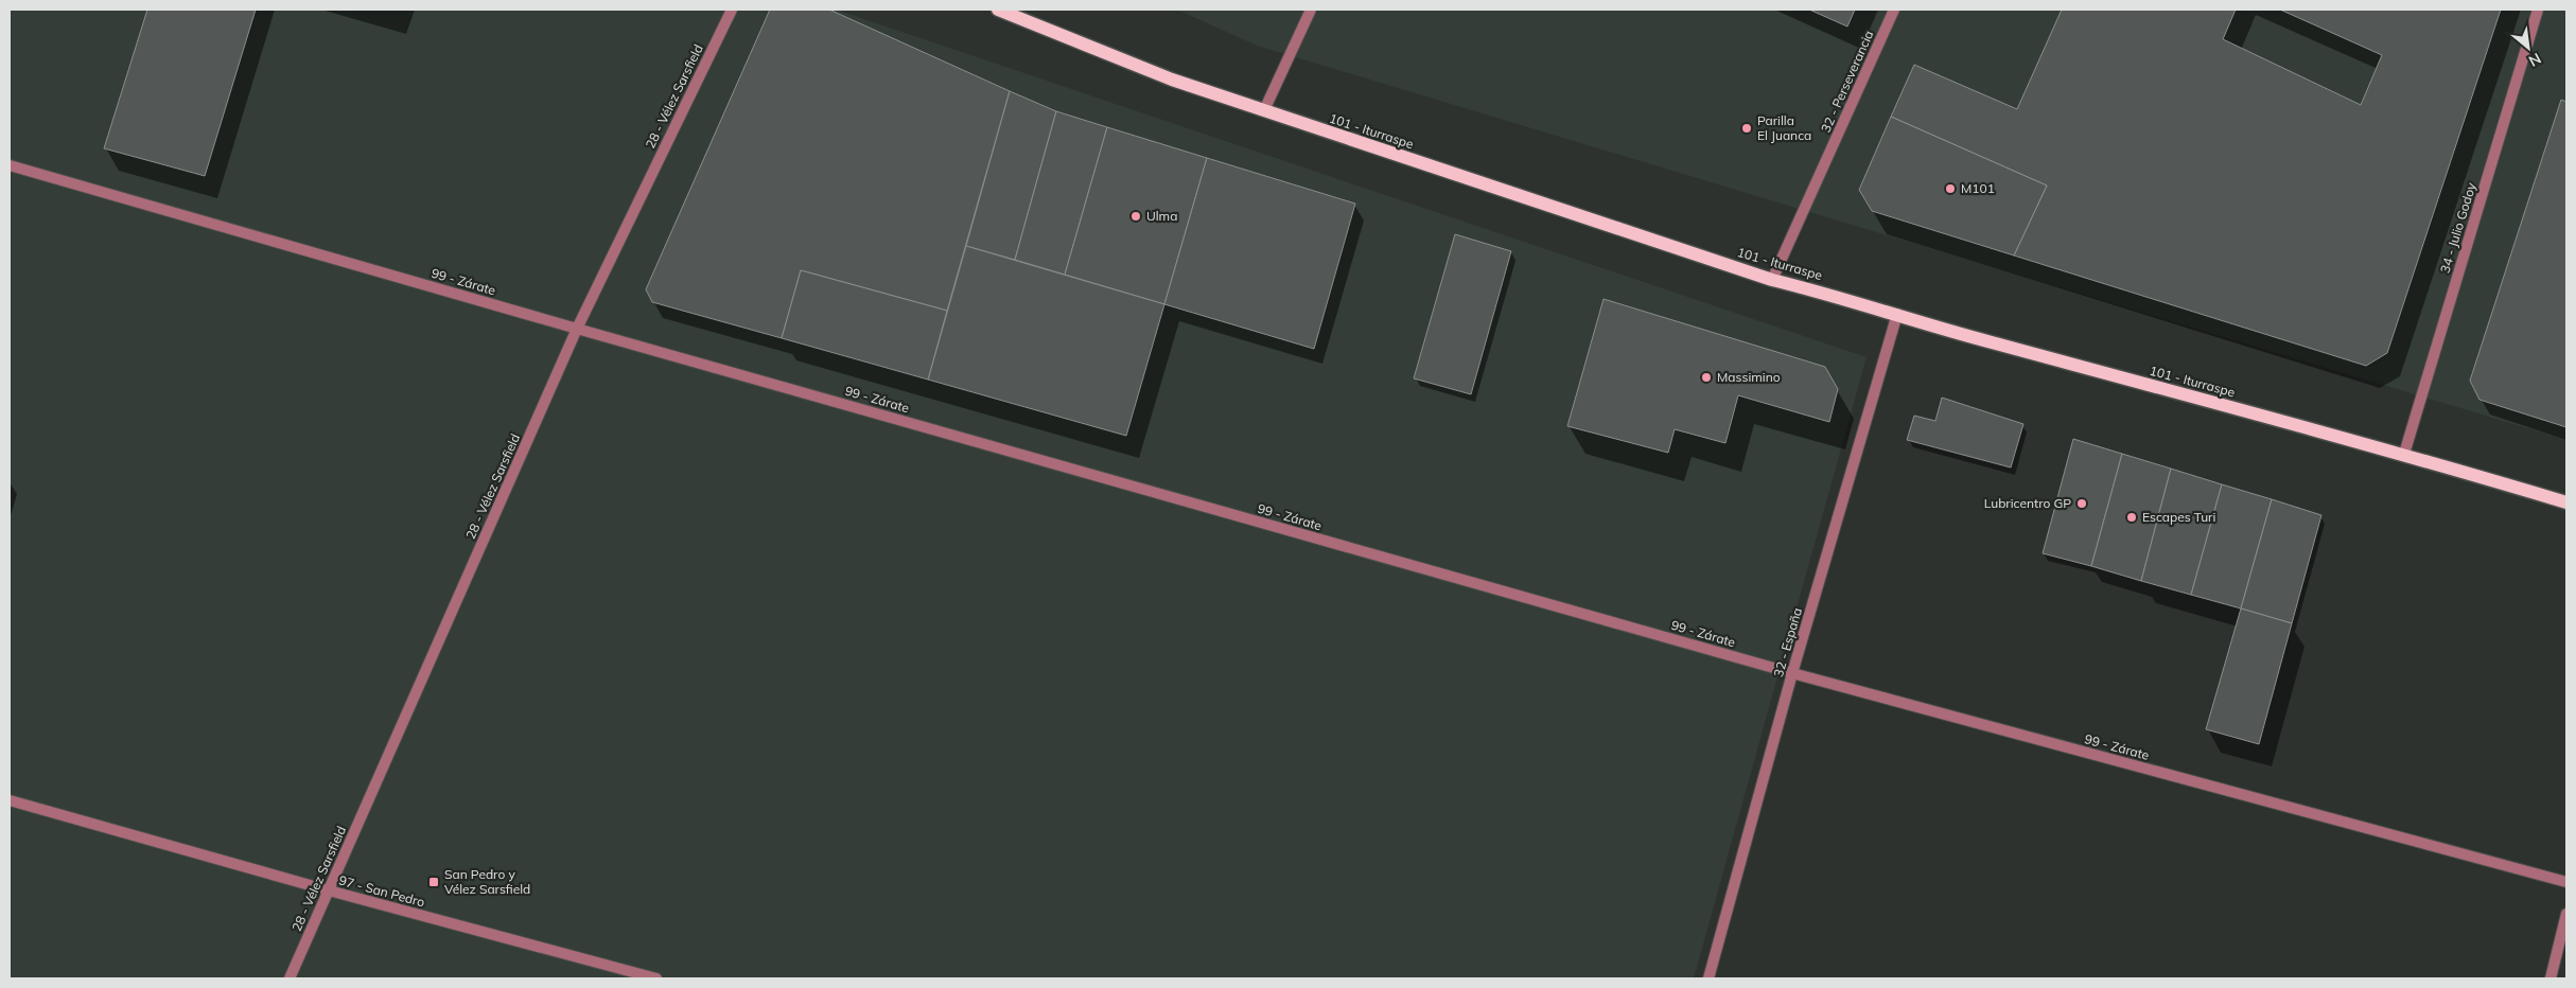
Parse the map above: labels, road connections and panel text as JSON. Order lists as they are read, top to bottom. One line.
{"streets":{"main road":["101 - Iturraspe"],"street":["32 - Perseverancia","28 - Vélez Sarsfield","34 - Julio Godoy","99 - Zárate","32 - España","97 - San Pedro"]},"crossings":[["32 - Perseverancia","101 - Iturraspe"],["28 - Vélez Sarsfield","99 - Zárate"],["28 - Vélez Sarsfield","97 - San Pedro"],["101 - Iturraspe","34 - Julio Godoy"],["101 - Iturraspe","32 - España"],["99 - Zárate","32 - España"]],"places":{"other":["Parilla El Juanca","M101","Ulma","Massimino","Lubricentro GP","Escapes Turi"],"transit":["San Pedro y Vélez Sarsfield"]},"north":"bottom right"}
